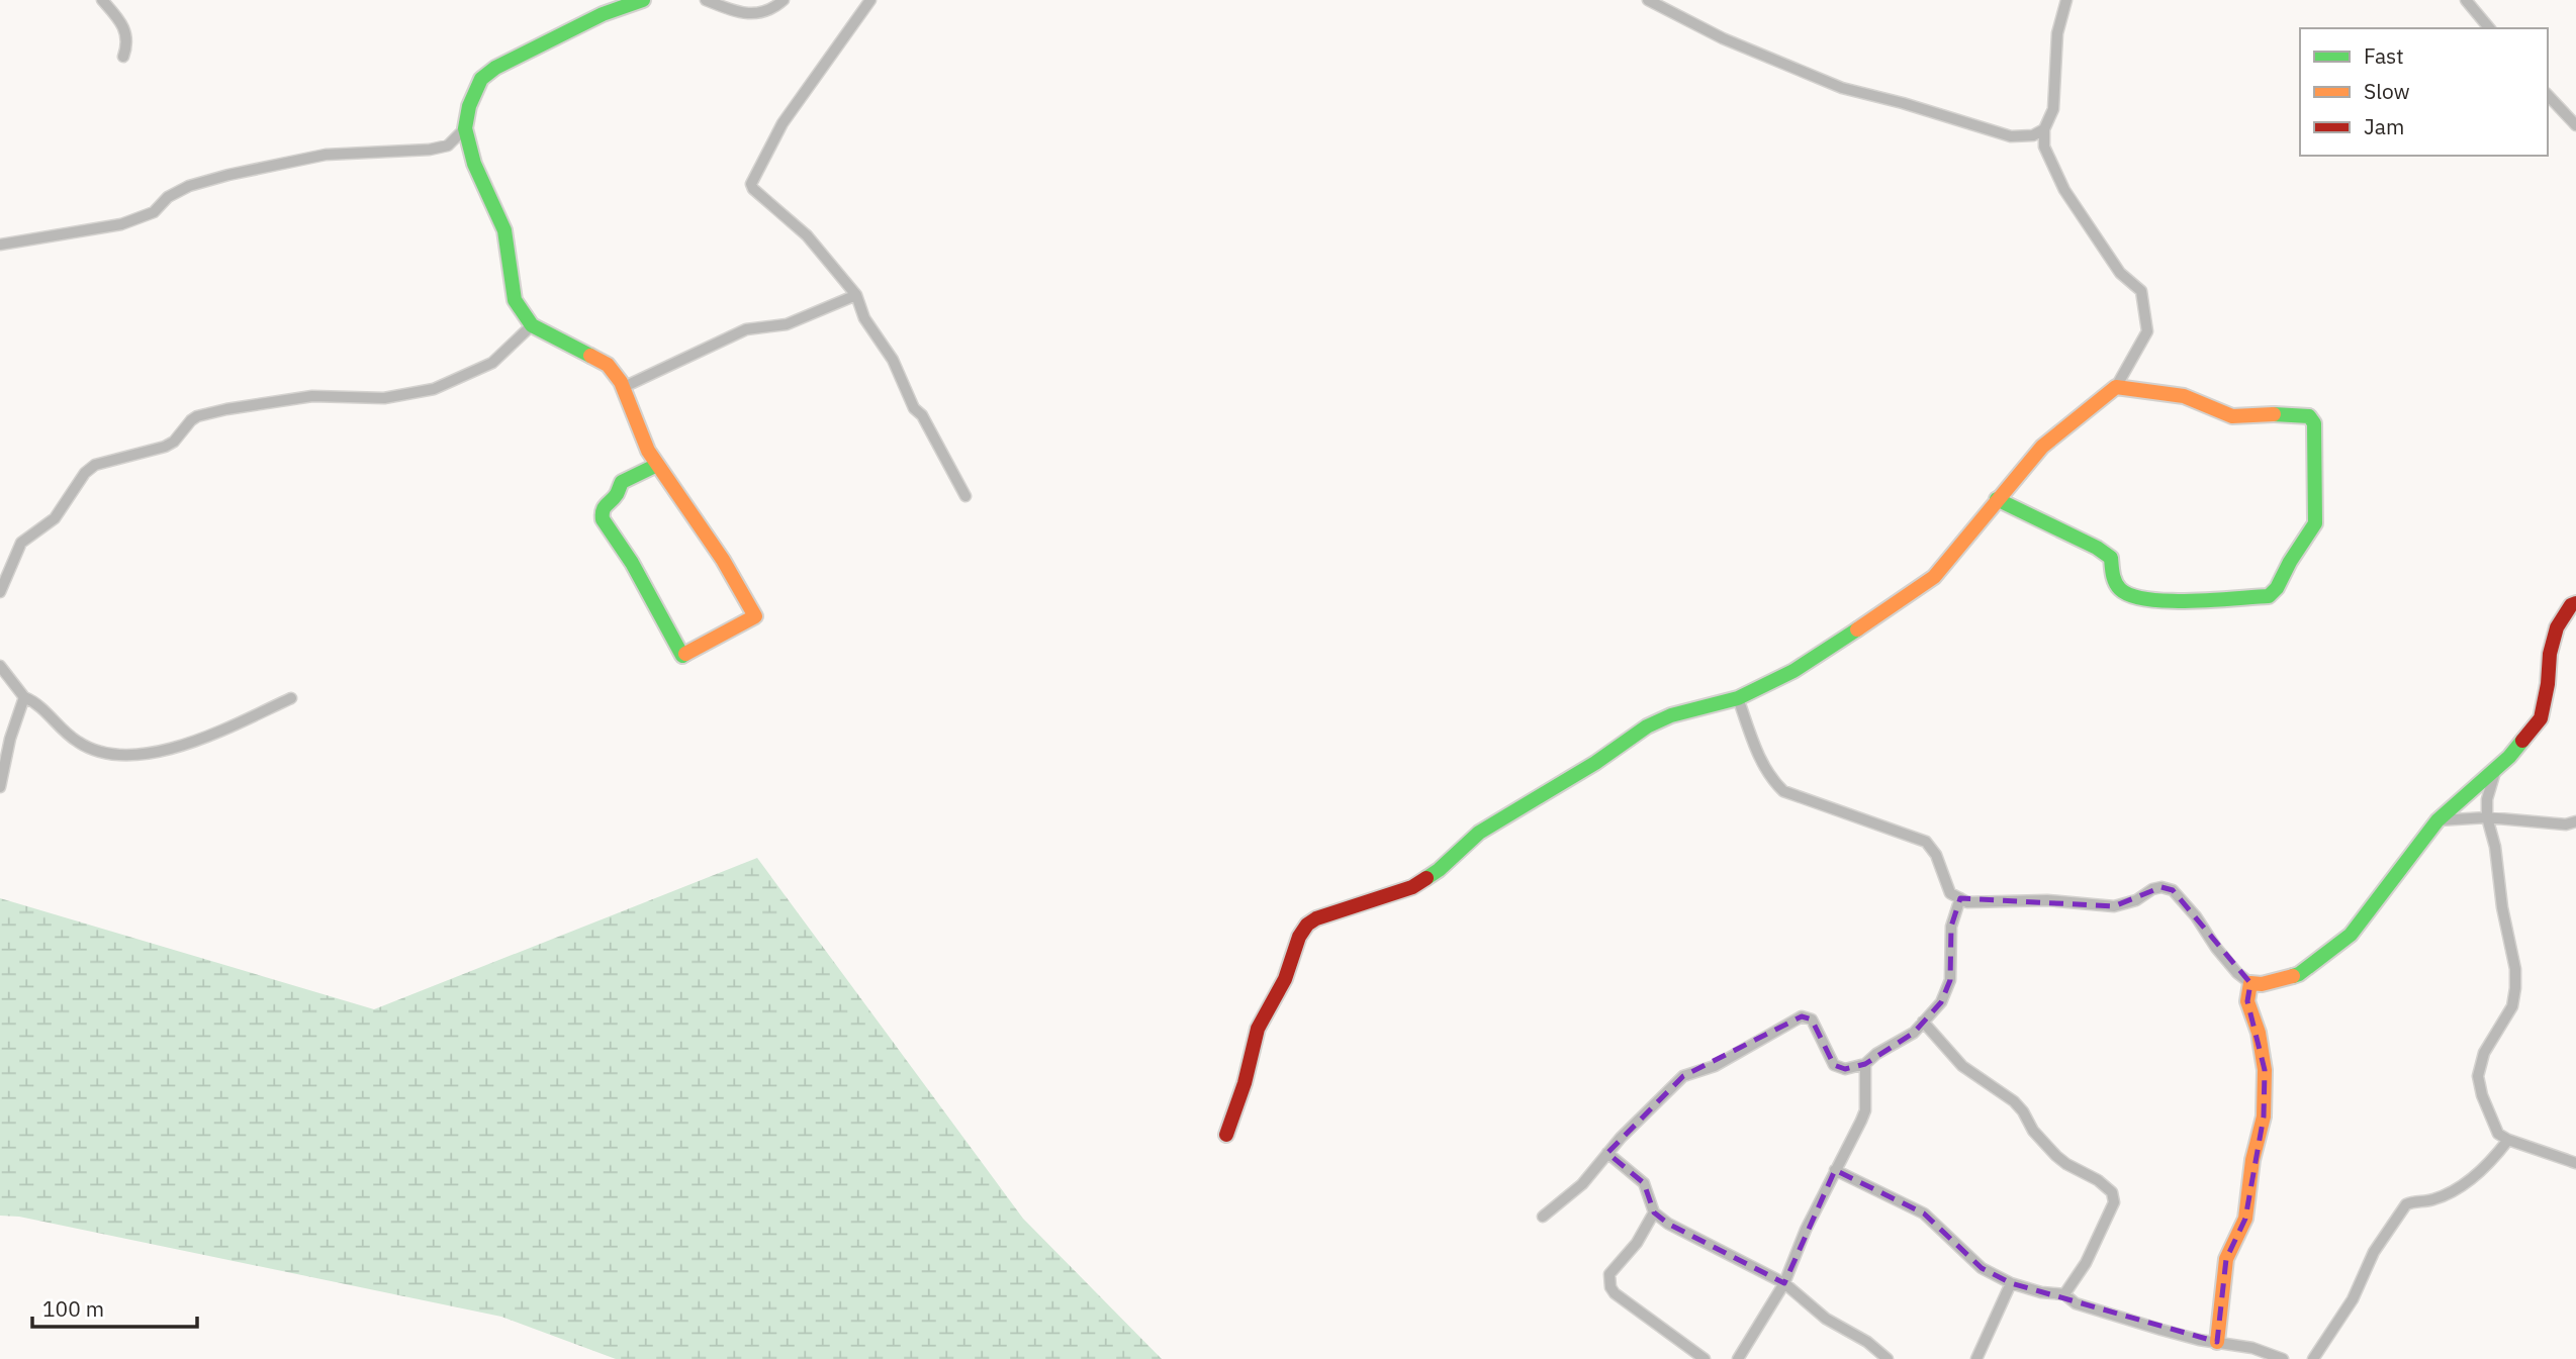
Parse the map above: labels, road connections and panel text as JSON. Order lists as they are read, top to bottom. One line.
{"legend":["Fast","Slow","Jam"],"scale_bar":"100 m"}
